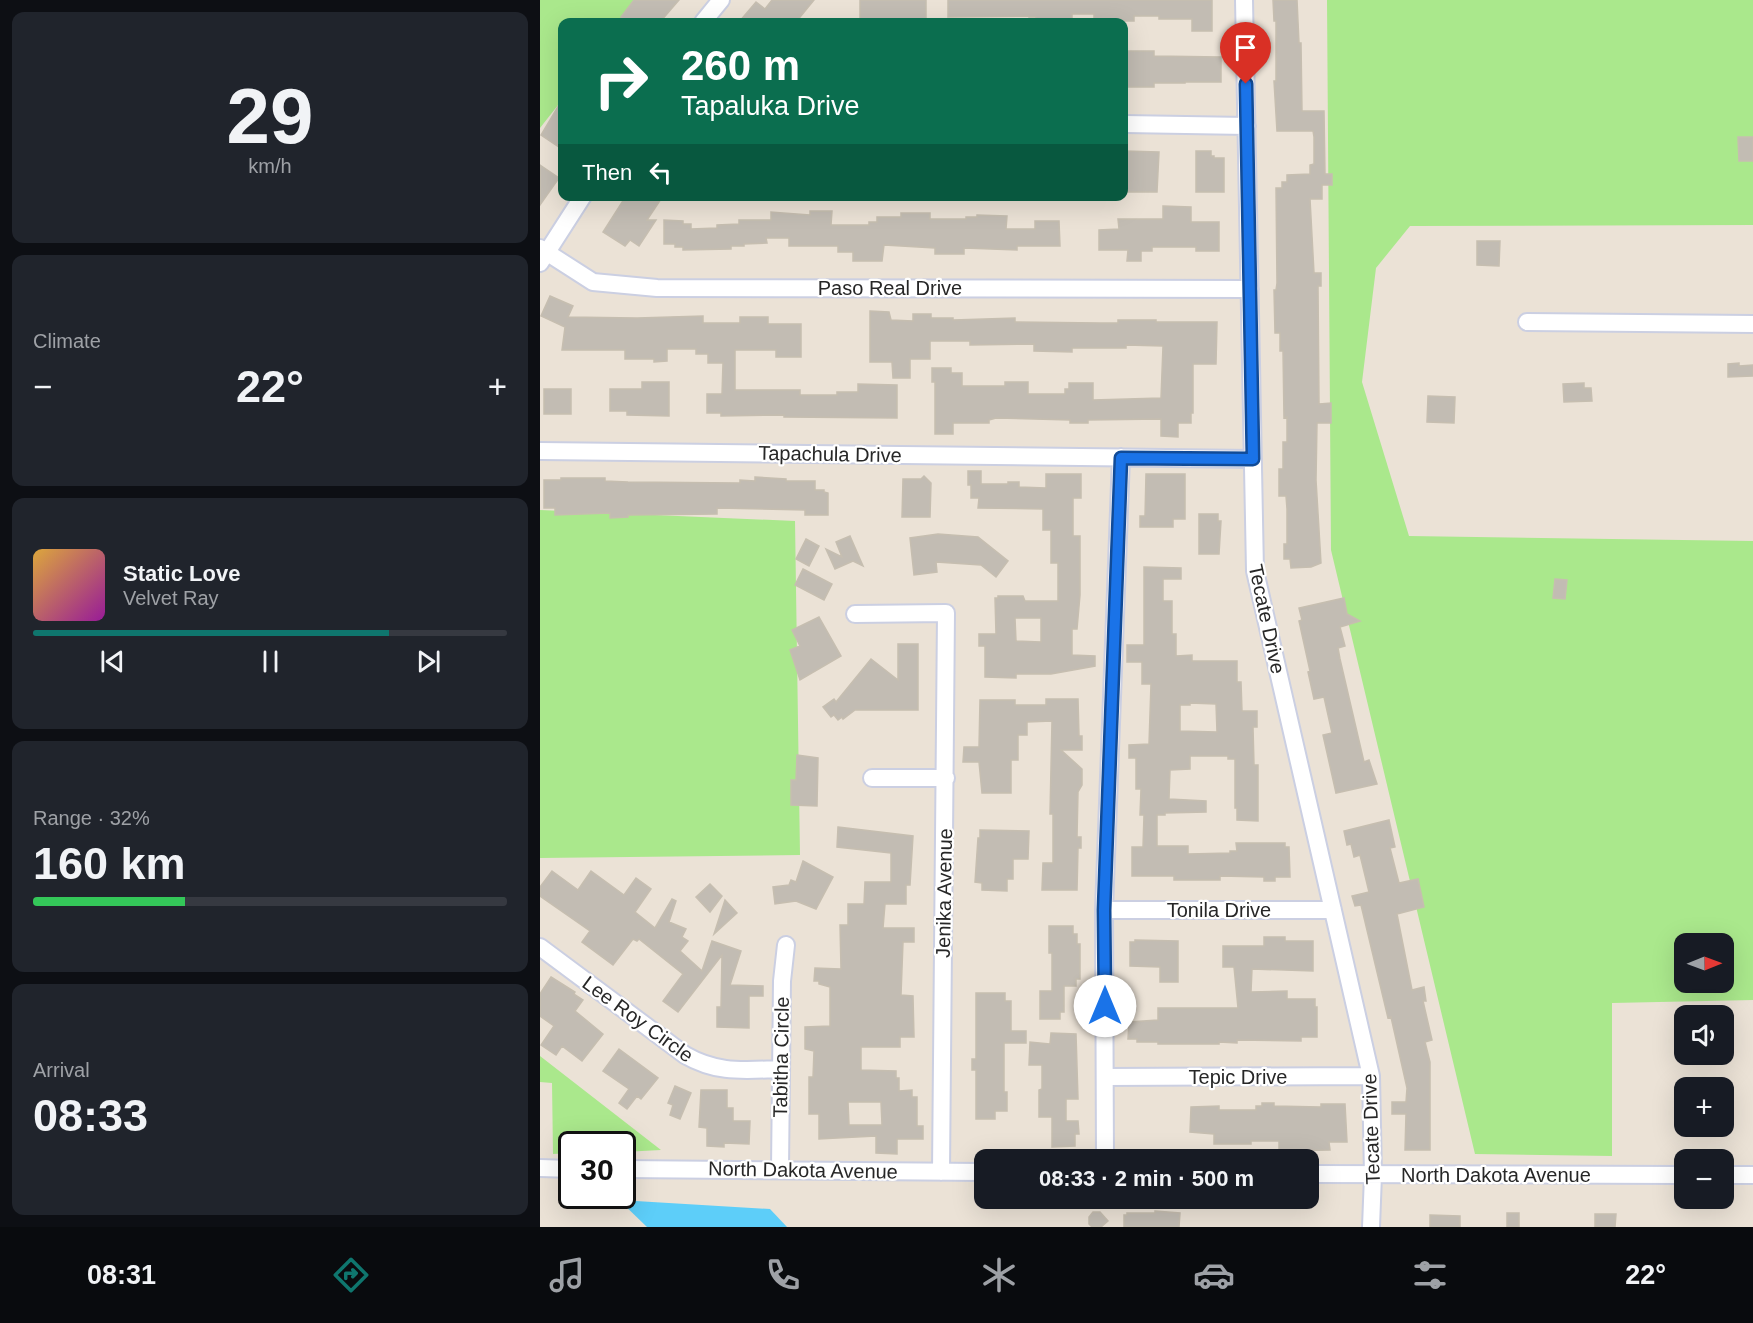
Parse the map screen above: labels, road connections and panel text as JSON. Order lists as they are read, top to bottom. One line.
{"streets":{"street":["Paso Real Drive","Tapachula Drive","Tecate Drive","Jenika Avenue","Tonila Drive","Lee Roy Circle","Tabitha Circle","Tepic Drive","North Dakota Avenue"]},"crossings":[["Paso Real Drive","Tecate Drive"],["Tapachula Drive","Tecate Drive"],["Tecate Drive","Tonila Drive"],["Tecate Drive","Tepic Drive"],["Tecate Drive","North Dakota Avenue"],["Jenika Avenue","North Dakota Avenue"],["Lee Roy Circle","Tabitha Circle"],["Tabitha Circle","North Dakota Avenue"]],"north":"right","page":{"tile":[["29","km/h"],"Climate",["Range · 32%","160 km"],["Arrival","08:33"]],"turn":["260 m","Tapaluka Drive"],"then":"Then","heat":["−","22°","+"],"song":["Static Love","Velvet Ray"],"map_buttons":["+","−"],"limit":"30","trip":"08:33 · 2 min · 500 m","tabs":["08:31","22°"]}}
